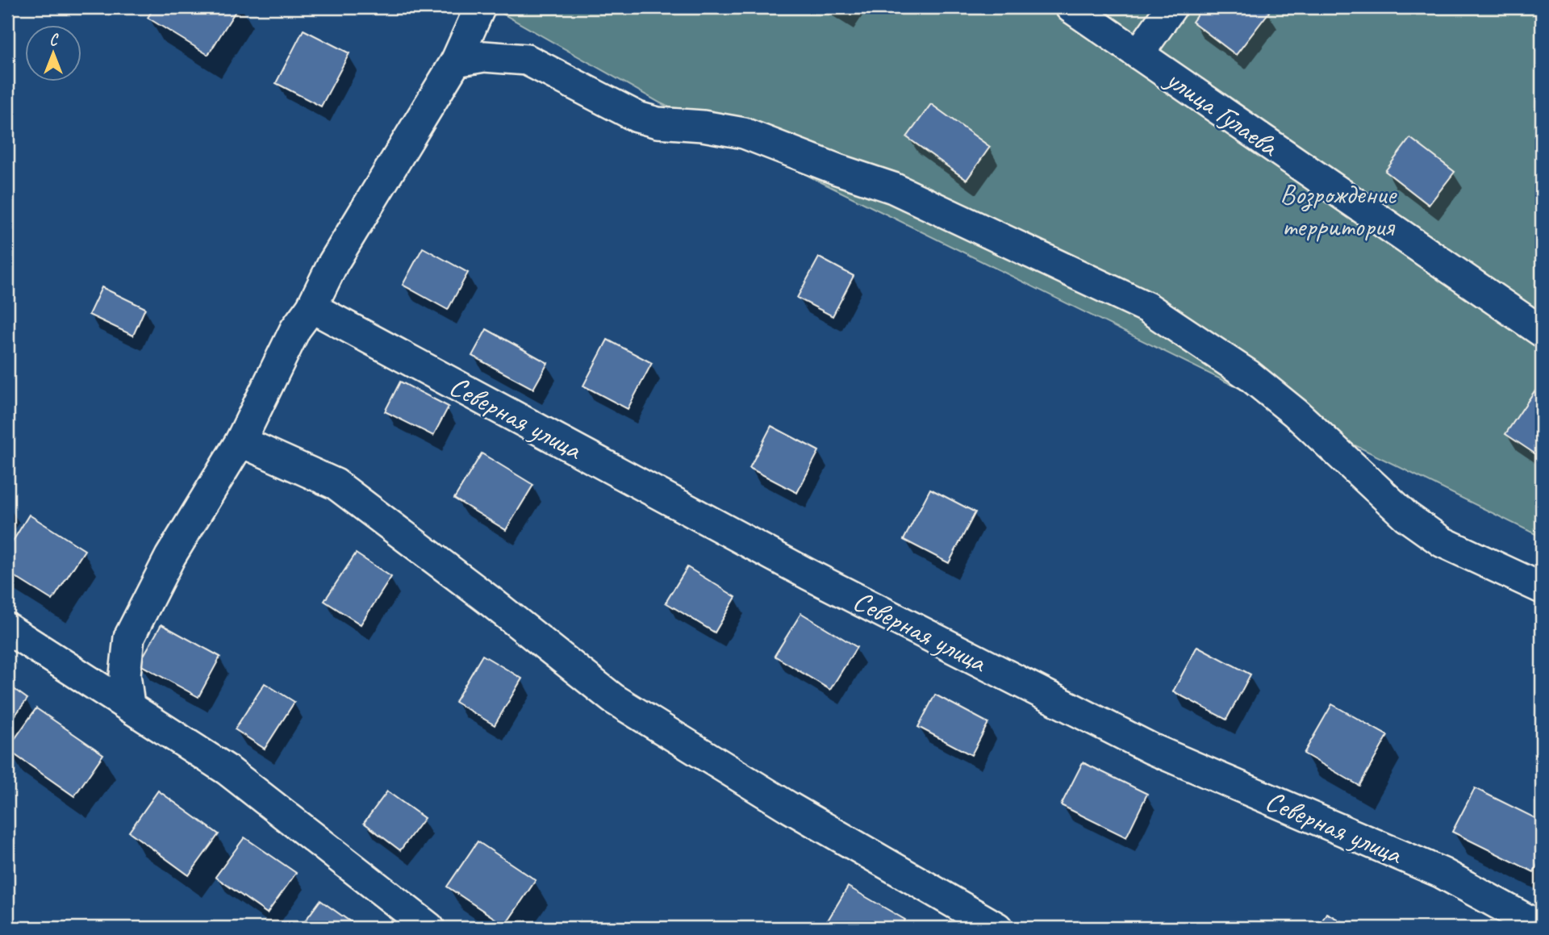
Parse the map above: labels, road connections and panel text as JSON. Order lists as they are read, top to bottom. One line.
{"streets":{"street":["улица Гулаева","Северная улица"]},"parks":["Возрождение территория"],"north":"top"}
